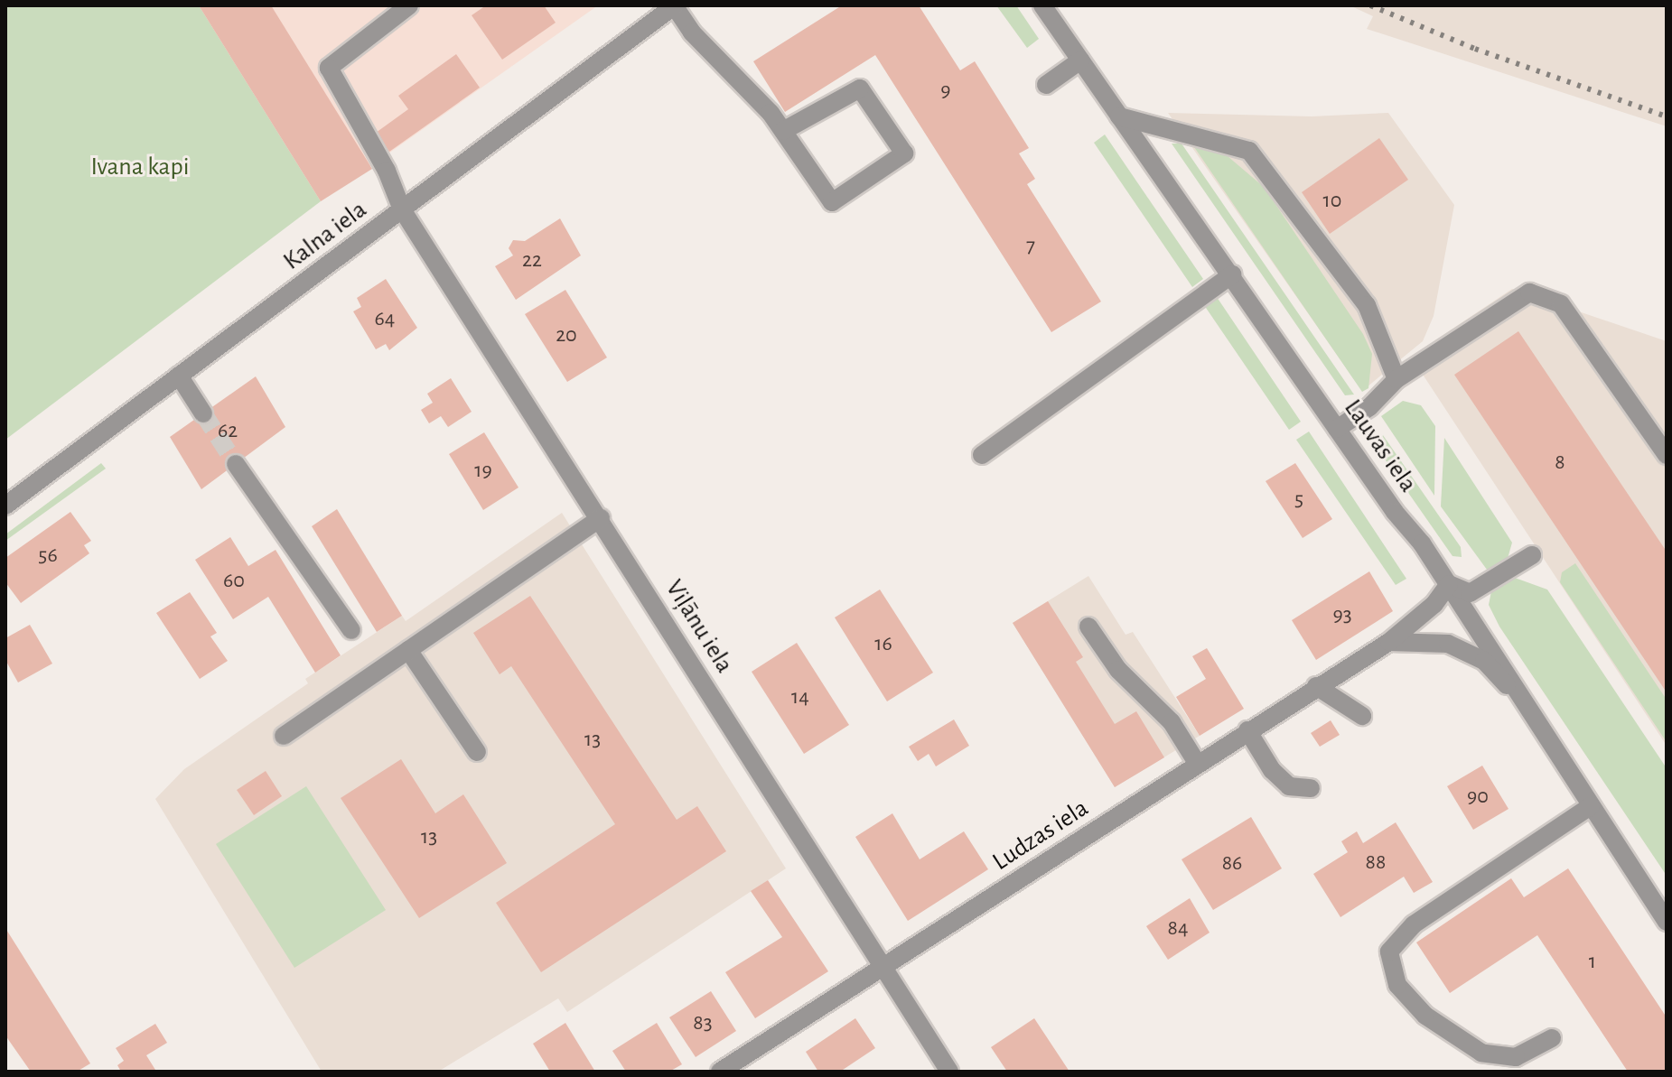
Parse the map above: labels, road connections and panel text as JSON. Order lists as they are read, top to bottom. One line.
{"streets":{"street":["Kalna iela","Lauvas iela","Viļānu iela","Ludzas iela"]},"crossings":[["Kalna iela","Viļānu iela"],["Lauvas iela","Ludzas iela"],["Viļānu iela","Ludzas iela"]],"parks":["Ivana kapi"],"house_numbers":["9","10","7","22","64","20","62","8","19","5","56","60","93","16","14","13","90","13","88","86","84","1","83"]}
